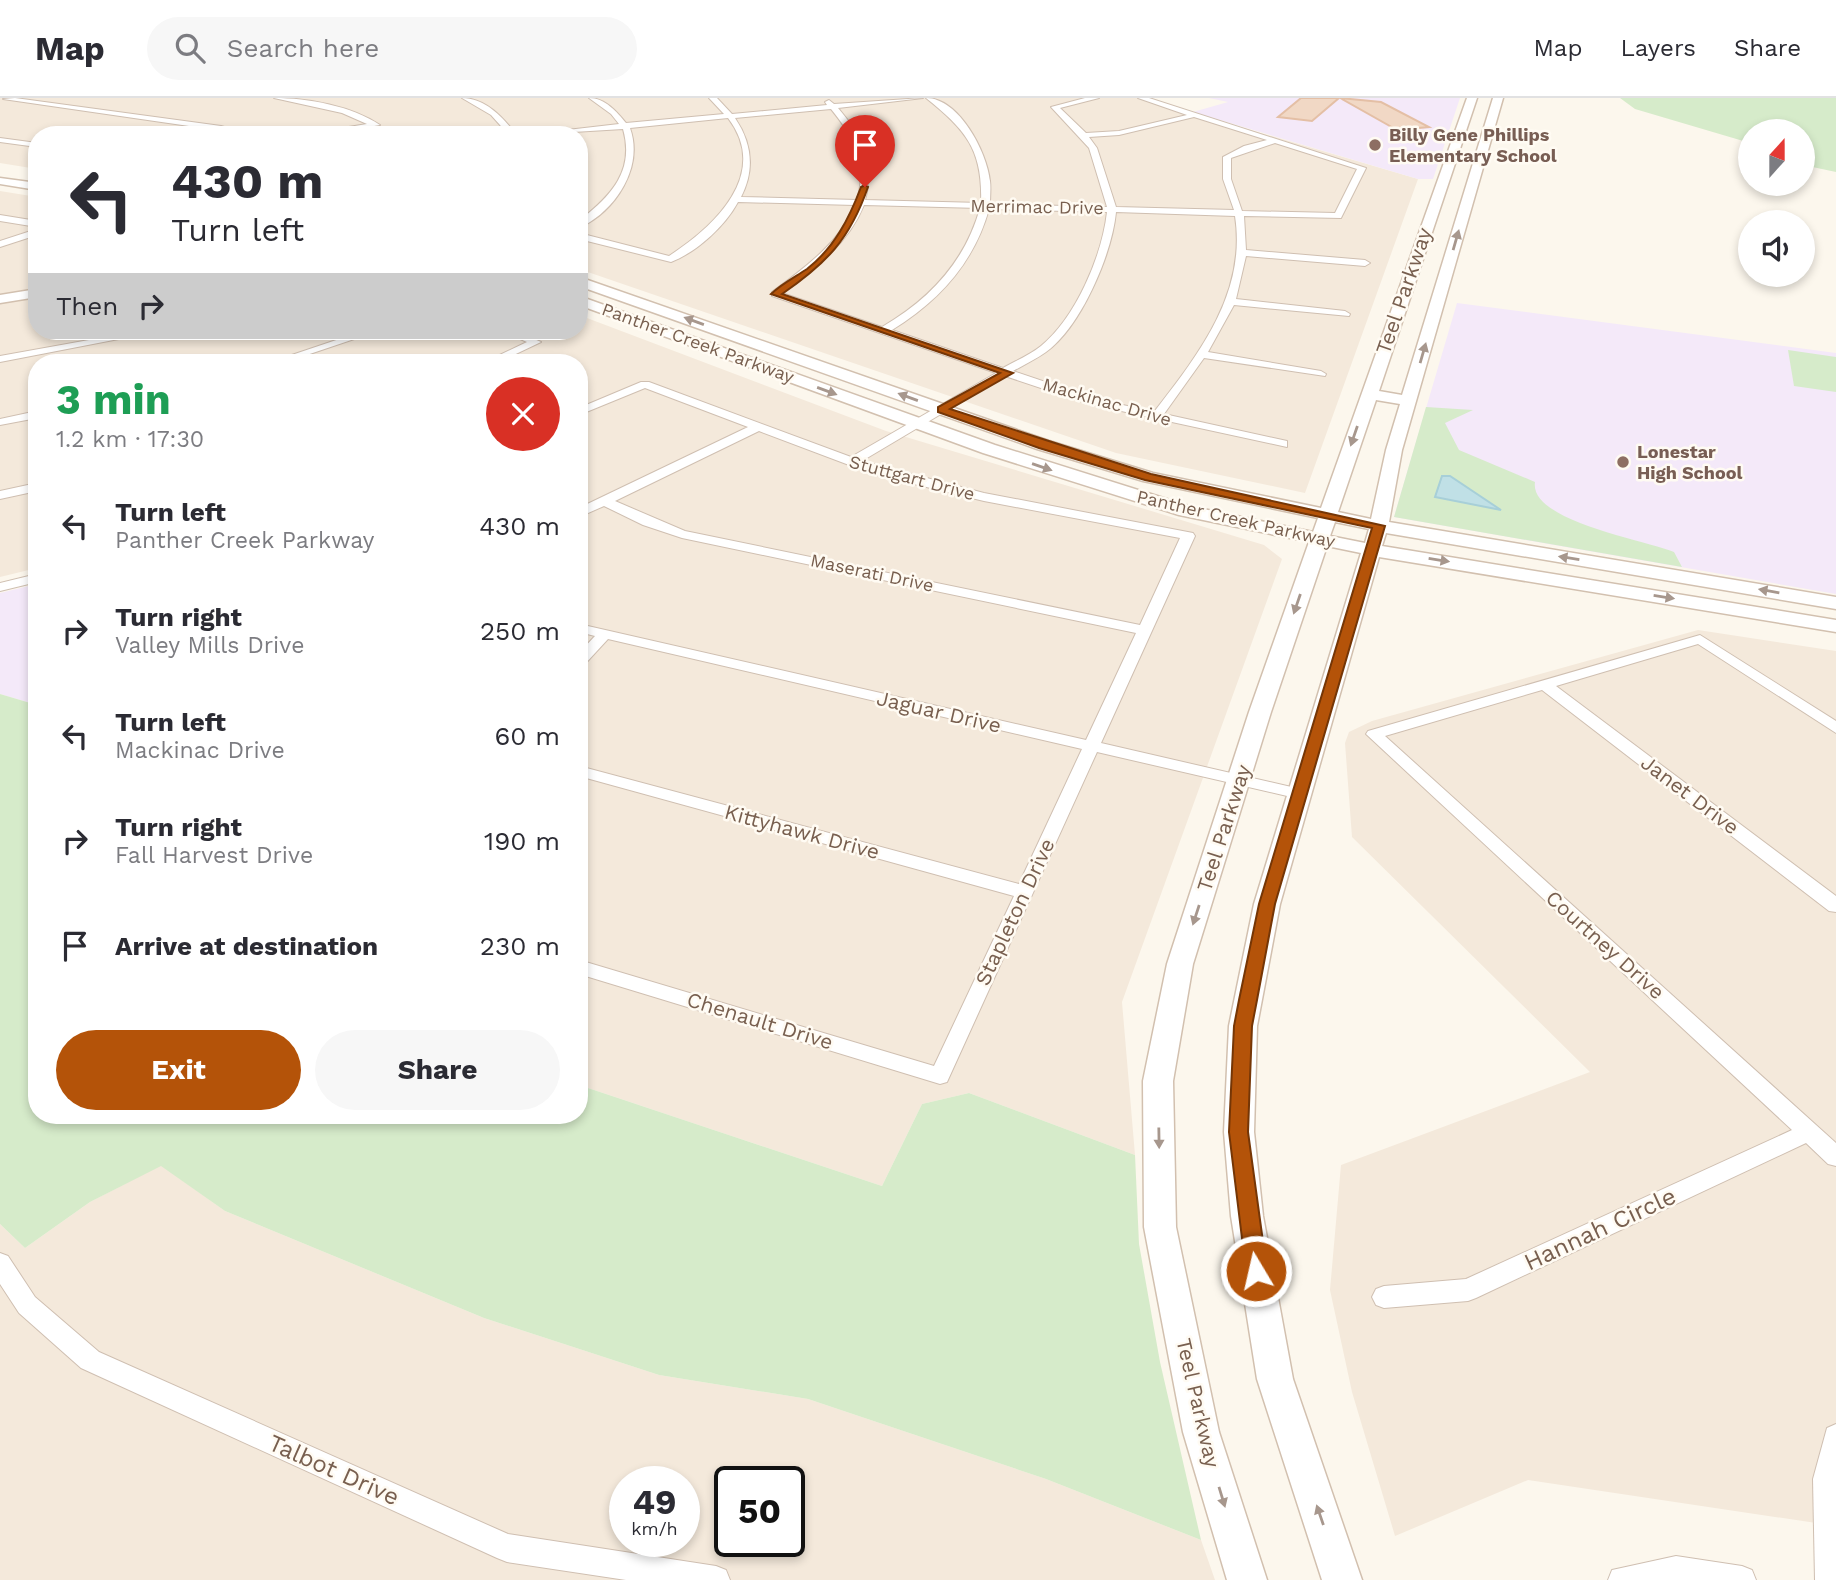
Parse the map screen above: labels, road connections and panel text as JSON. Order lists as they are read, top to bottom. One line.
{"streets":{"main road":["Teel Parkway","Panther Creek Parkway"],"street":["Merrimac Drive","Mackinac Drive","Stuttgart Drive","Maserati Drive","Jaguar Drive","Janet Drive","Kittyhawk Drive","Stapleton Drive","Courtney Drive","Chenault Drive","Hannah Circle","Talbot Drive"]},"crossings":[["Merrimac Drive","Mackinac Drive"],["Teel Parkway","Panther Creek Parkway"],["Teel Parkway","Jaguar Drive"],["Stuttgart Drive","Stapleton Drive"],["Maserati Drive","Stapleton Drive"],["Jaguar Drive","Stapleton Drive"],["Janet Drive","Courtney Drive"],["Kittyhawk Drive","Stapleton Drive"],["Stapleton Drive","Chenault Drive"],["Courtney Drive","Hannah Circle"]],"places":["Billy Gene Phillips Elementary School","Lonestar High School"],"north":"top","page":{"header":"Map","search":"Search here","nav":["Map","Layers","Share"],"turn":["430 m","Turn left"],"then":"Then","heading":["3 min","1.2 km · 17:30"],"list":[{"name":"Turn left","note":"Panther Creek Parkway","value":"430 m"},{"name":"Turn right","note":"Valley Mills Drive","value":"250 m"},{"name":"Turn left","note":"Mackinac Drive","value":"60 m"},{"name":"Turn right","note":"Fall Harvest Drive","value":"190 m"},{"name":"Arrive at destination","value":"230 m"}],"buttons":["Exit","Share"],"speed":"49 km/h","limit":"50"}}
